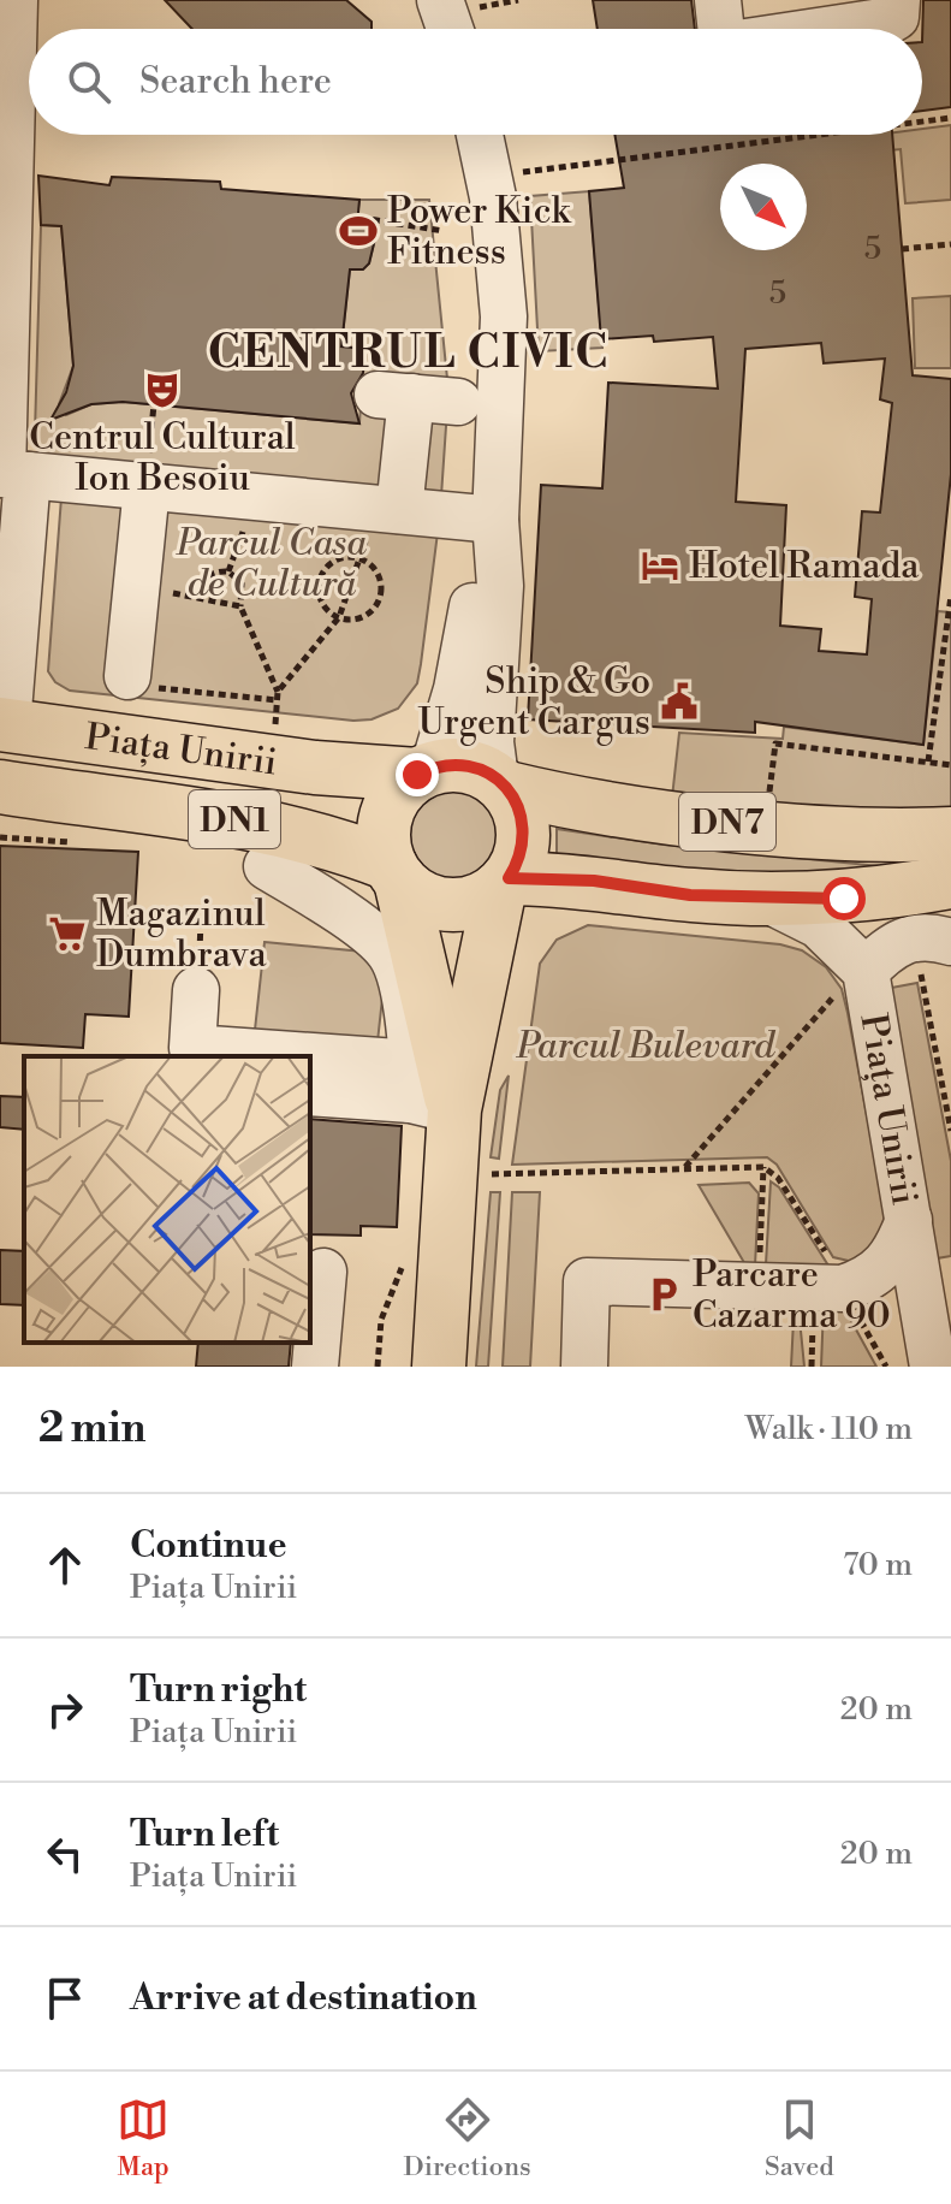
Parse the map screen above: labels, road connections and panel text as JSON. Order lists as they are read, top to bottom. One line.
{"streets":{"main road":["Piața Unirii","DN1","DN7"]},"crossings":[["Piața Unirii","DN7"]],"districts":["CENTRUL CIVIC"],"parks":["Parcul Casa de Cultură","Parcul Bulevard"],"places":{"sports":["Power Kick Fitness"],"theatre":["Centrul Cultural Ion Besoiu"],"hotel":["Hotel Ramada"],"public building":["Ship & Go Urgent Cargus"],"supermarket":["Magazinul Dumbrava"],"parking":["Parcare Cazarma 90"]},"house_numbers":["5","5"],"north":"bottom right","page":{"search":"Search here","heading":["2 min","Walk · 110 m"],"list":[["Continue","Piața Unirii","70 m"],["Turn right","Piața Unirii","20 m"],["Turn left","Piața Unirii","20 m"],"Arrive at destination"],"nav":["Map","Directions","Saved"]}}
